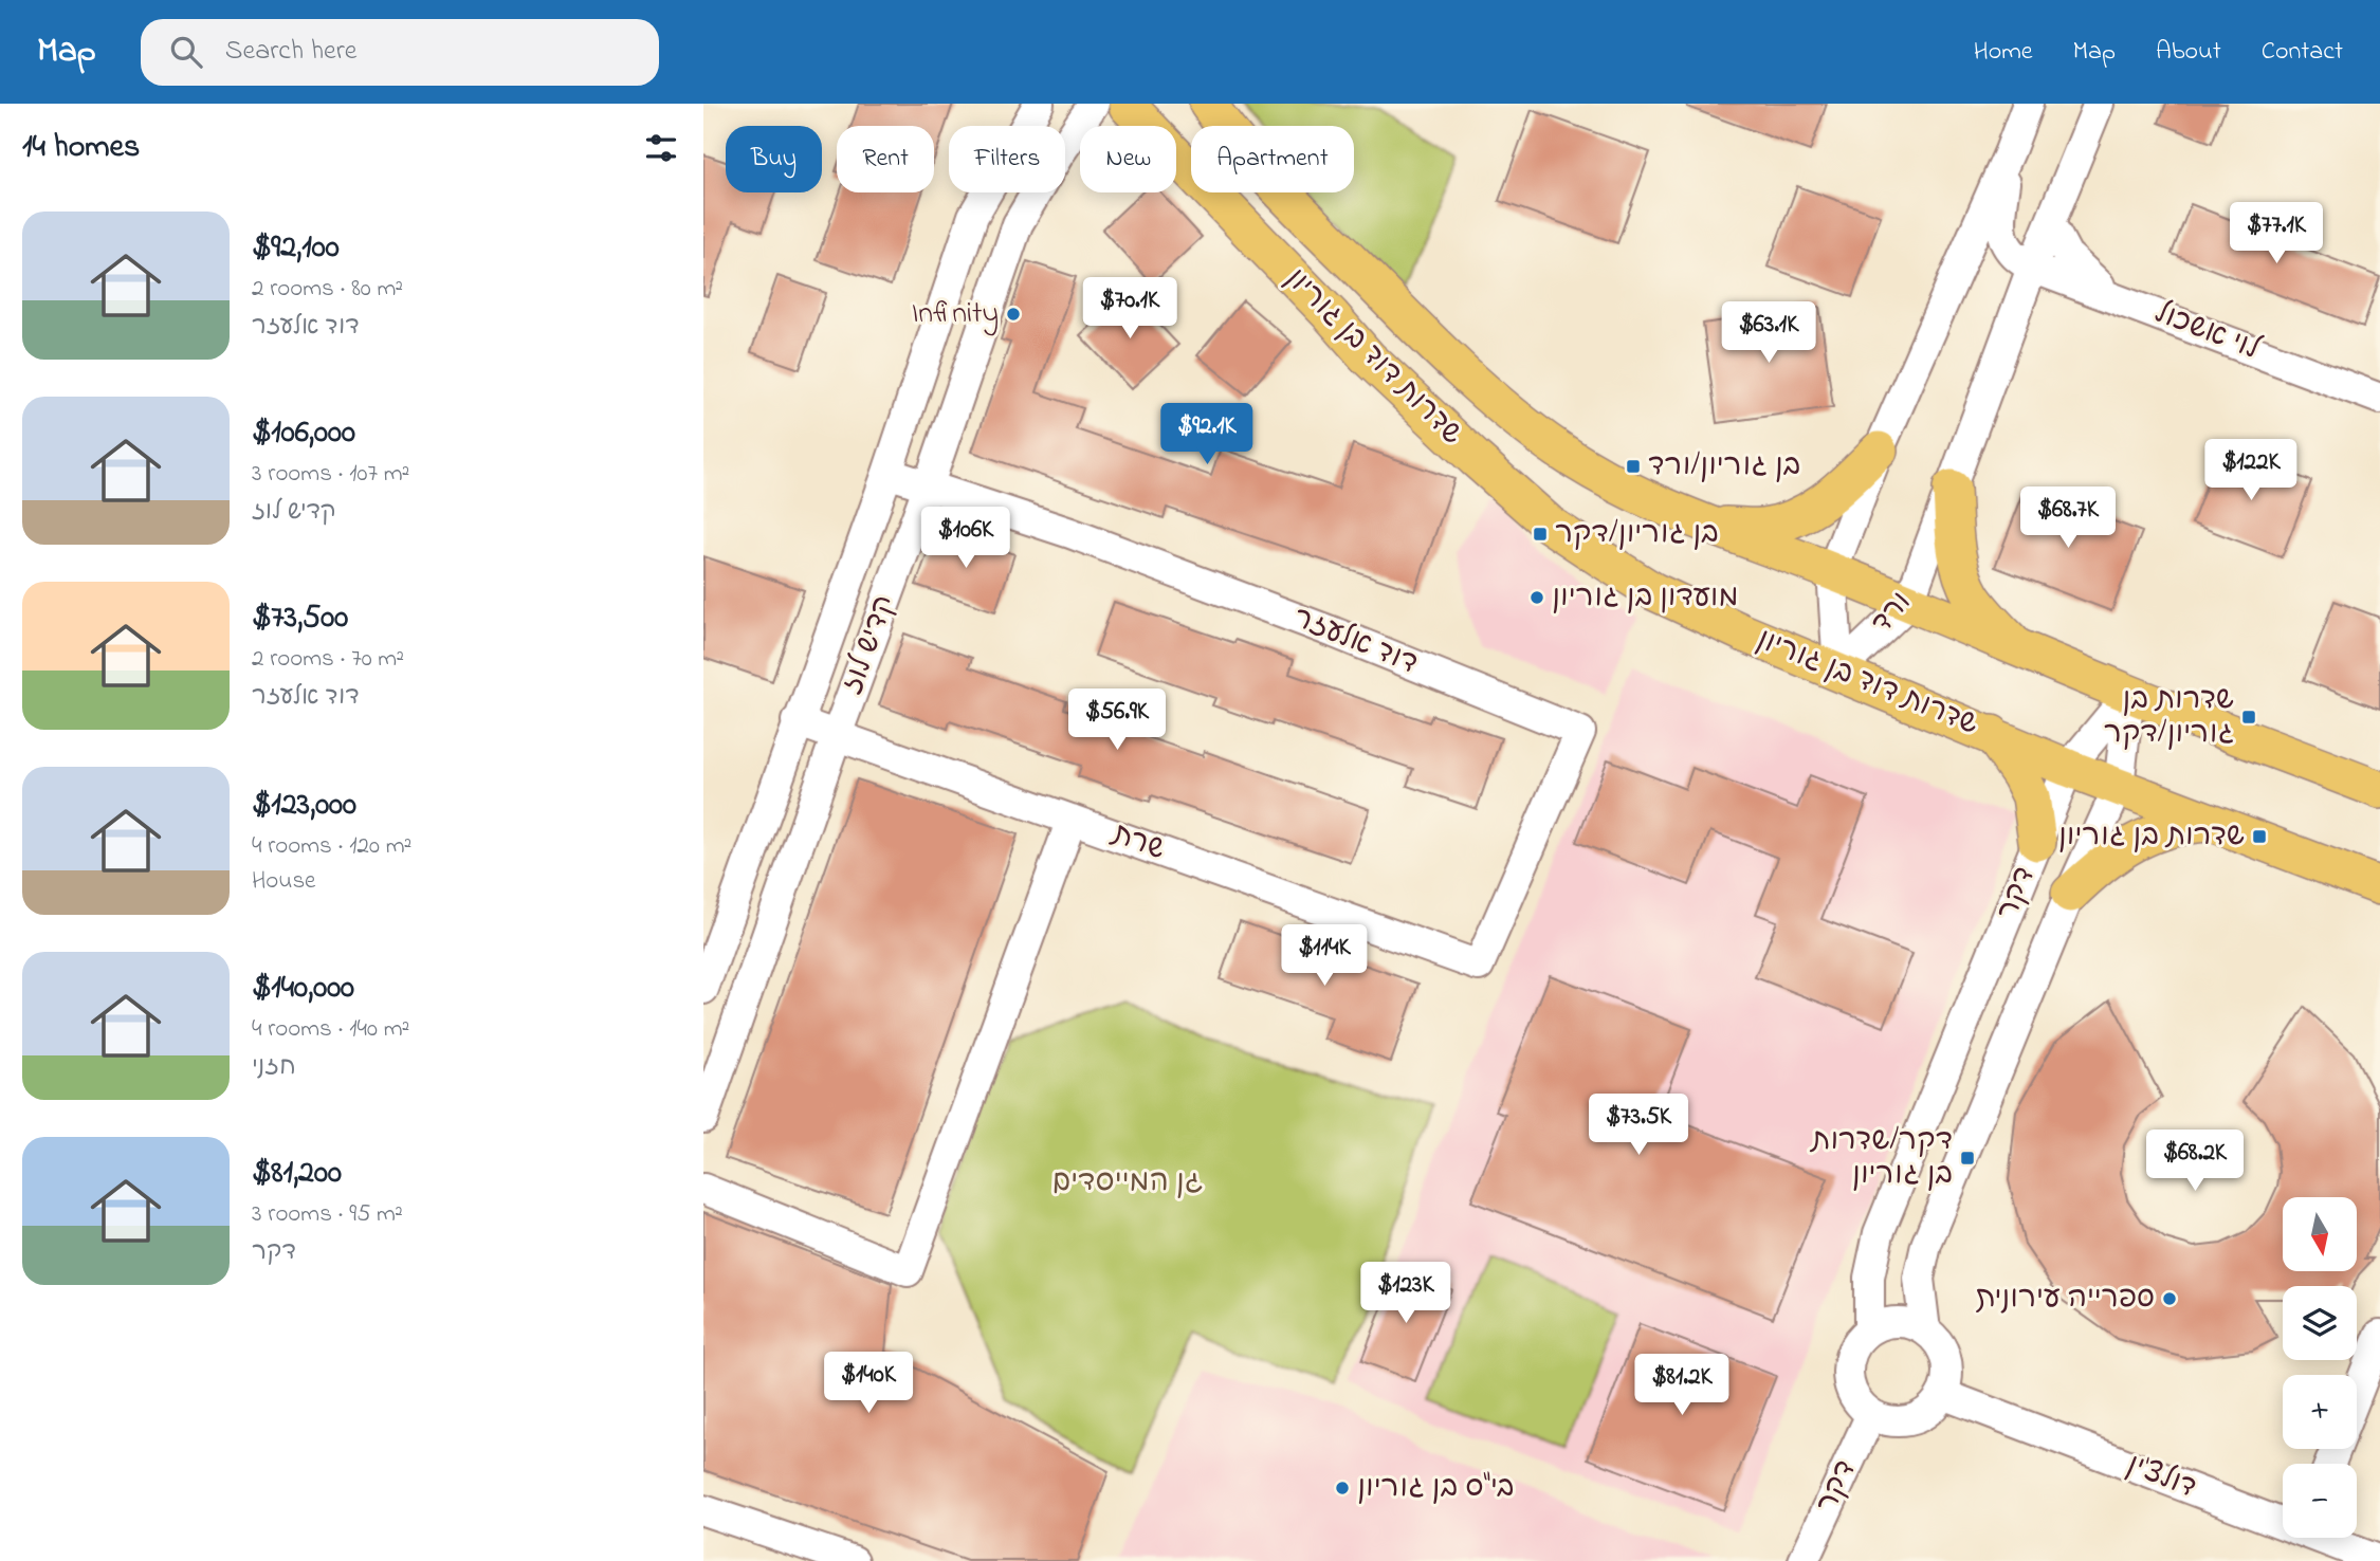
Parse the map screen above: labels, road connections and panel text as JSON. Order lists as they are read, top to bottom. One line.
{"streets":{"main road":["שדרות דוד בן גוריון"],"street":["לוי אשכול","ורד","דוד אלעזר","קדיש לוז","שרת","דקר","דולצ'ין"]},"crossings":[["לוי אשכול","ורד"],["שדרות דוד בן גוריון","ורד"],["שדרות דוד בן גוריון","קדיש לוז"],["שדרות דוד בן גוריון","דקר"],["דוד אלעזר","קדיש לוז"],["דוד אלעזר","שרת"],["קדיש לוז","שרת"],["דקר","דולצ'ין"]],"parks":["גן המייסדים"],"places":{"other":["Infinity","מועדון בן גוריון","ספרייה עירונית","בי\"ס בן גוריון"],"transit":["בן גוריון/ורד","בן גוריון/דקר","שדרות בן גוריון/דקר","שדרות בן גוריון","דקר/שדרות בן גוריון"]},"north":"bottom","page":{"header":"Map","search":"Search here","nav":["Home","Map","About","Contact"],"heading":"14 homes","chip":["Buy","Rent","Filters","New","Apartment"],"list":[{"name":"$92,100","note":"2 rooms · 80 m² · דוד אלעזר"},{"name":"$106,000","note":"3 rooms · 107 m² · קדיש לוז"},{"name":"$73,500","note":"2 rooms · 70 m² · דוד אלעזר"},{"name":"$123,000","note":"4 rooms · 120 m² · House"},{"name":"$140,000","note":"4 rooms · 140 m² · חזני"},{"name":"$81,200","note":"3 rooms · 95 m² · דקר"}],"price":["$77.1K","$70.1K","$63.1K","$92.1K","$122K","$68.7K","$106K","$56.9K","$114K","$73.5K","$68.2K","$123K","$140K","$81.2K"],"map_buttons":["+","−"]}}
